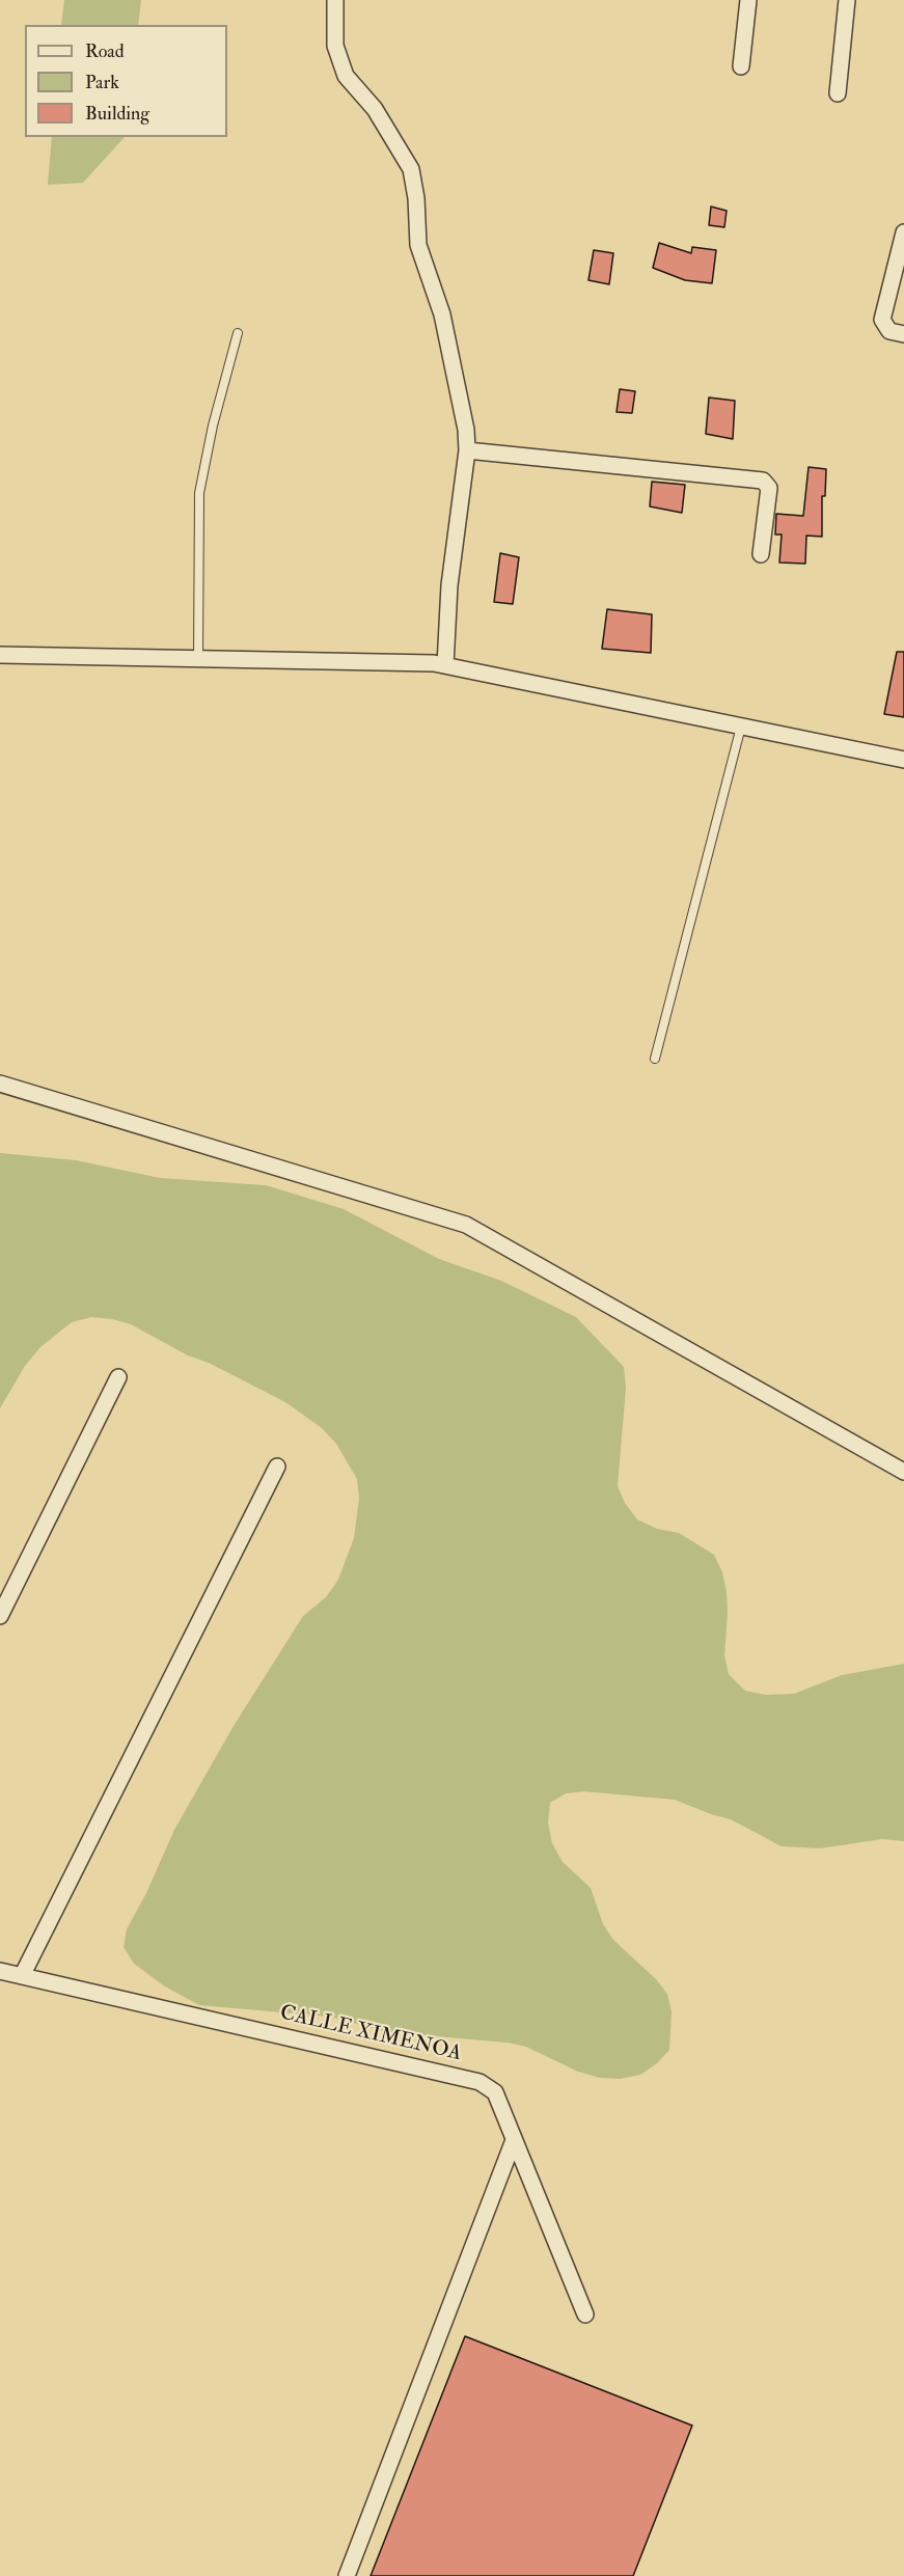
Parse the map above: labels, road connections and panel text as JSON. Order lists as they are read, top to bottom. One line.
{"streets":{"street":["CALLE XIMENOA"]},"legend":["Road","Park","Building"]}
